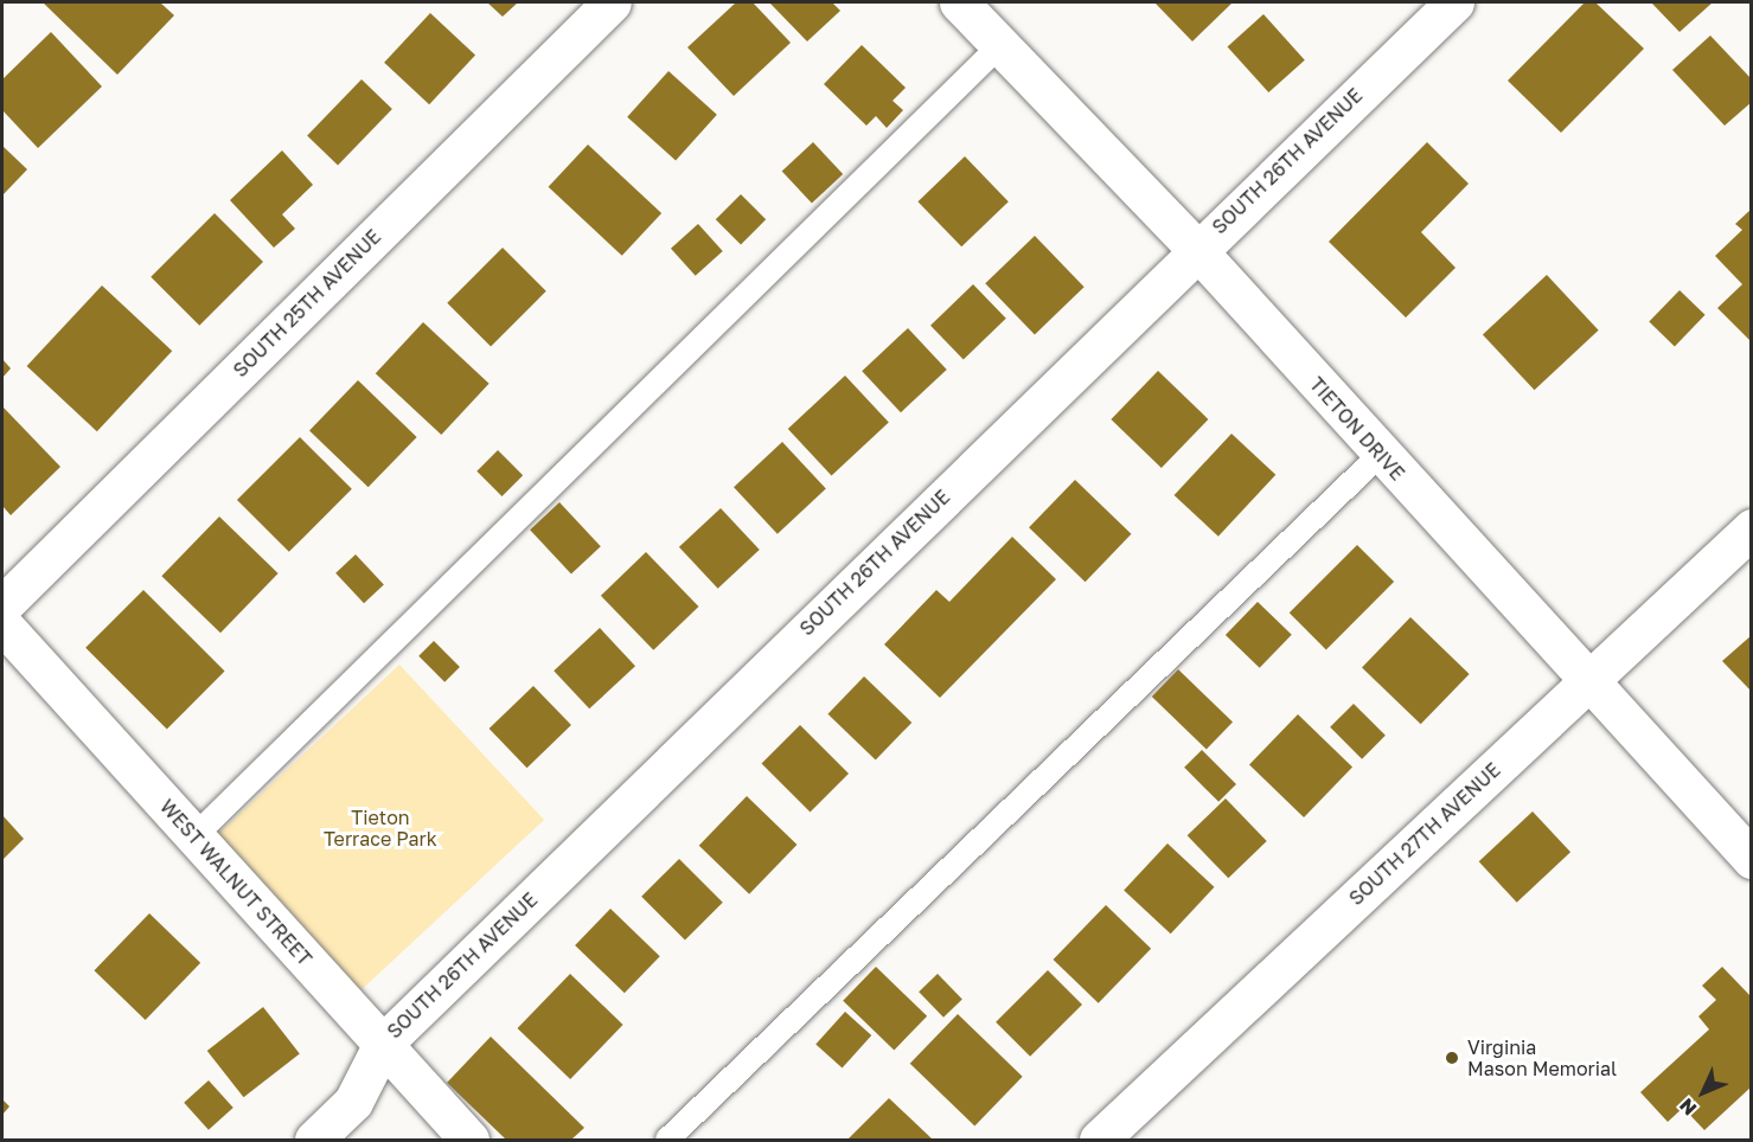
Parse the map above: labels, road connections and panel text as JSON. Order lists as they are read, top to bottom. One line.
{"streets":{"street":["SOUTH 26TH AVENUE","SOUTH 25TH AVENUE","TIETON DRIVE","SOUTH 27TH AVENUE","WEST WALNUT STREET"]},"crossings":[["SOUTH 26TH AVENUE","TIETON DRIVE"],["SOUTH 26TH AVENUE","WEST WALNUT STREET"],["TIETON DRIVE","SOUTH 27TH AVENUE"]],"parks":["Tieton Terrace Park"],"places":["Virginia Mason Memorial"],"north":"bottom left"}
